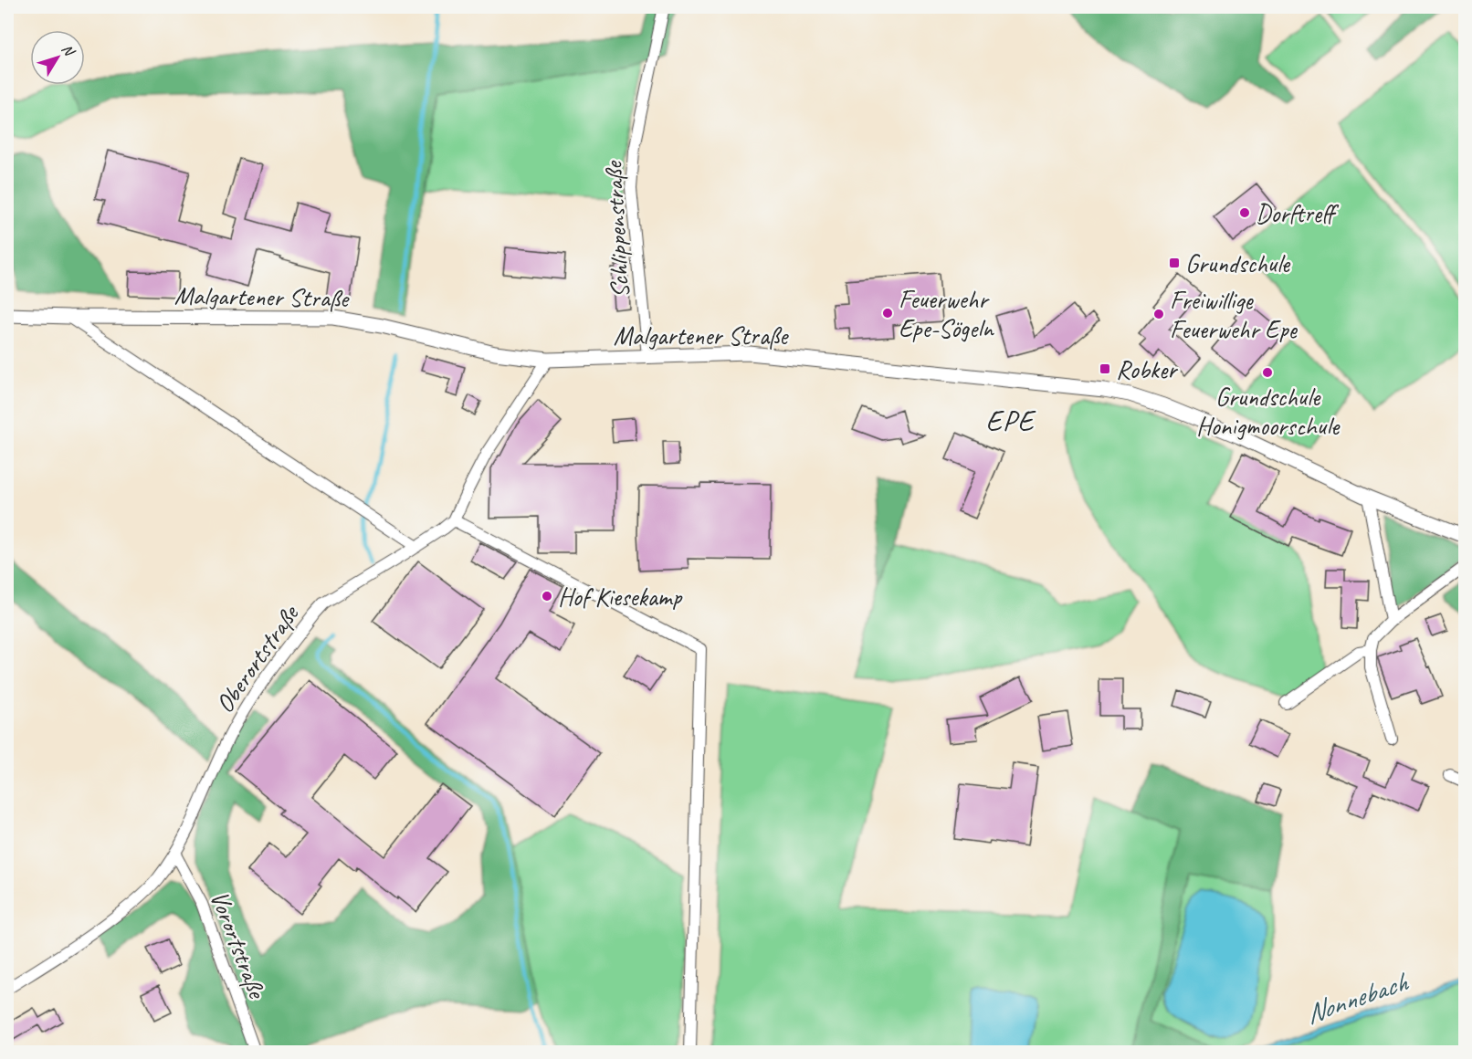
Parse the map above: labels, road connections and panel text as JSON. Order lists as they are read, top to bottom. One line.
{"streets":{"street":["Schlippenstraße","Malgartener Straße","Oberortstraße","Vorortstraße"]},"crossings":[["Schlippenstraße","Malgartener Straße"],["Oberortstraße","Vorortstraße"]],"districts":["EPE"],"water":["Nonnebach"],"places":{"other":["Dorftreff","Feuerwehr Epe-Sögeln","Freiwillige Feuerwehr Epe","Grundschule Honigmoorschule","Hof Kiesekamp"],"transit":["Grundschule","Robker"]},"north":"top right"}
